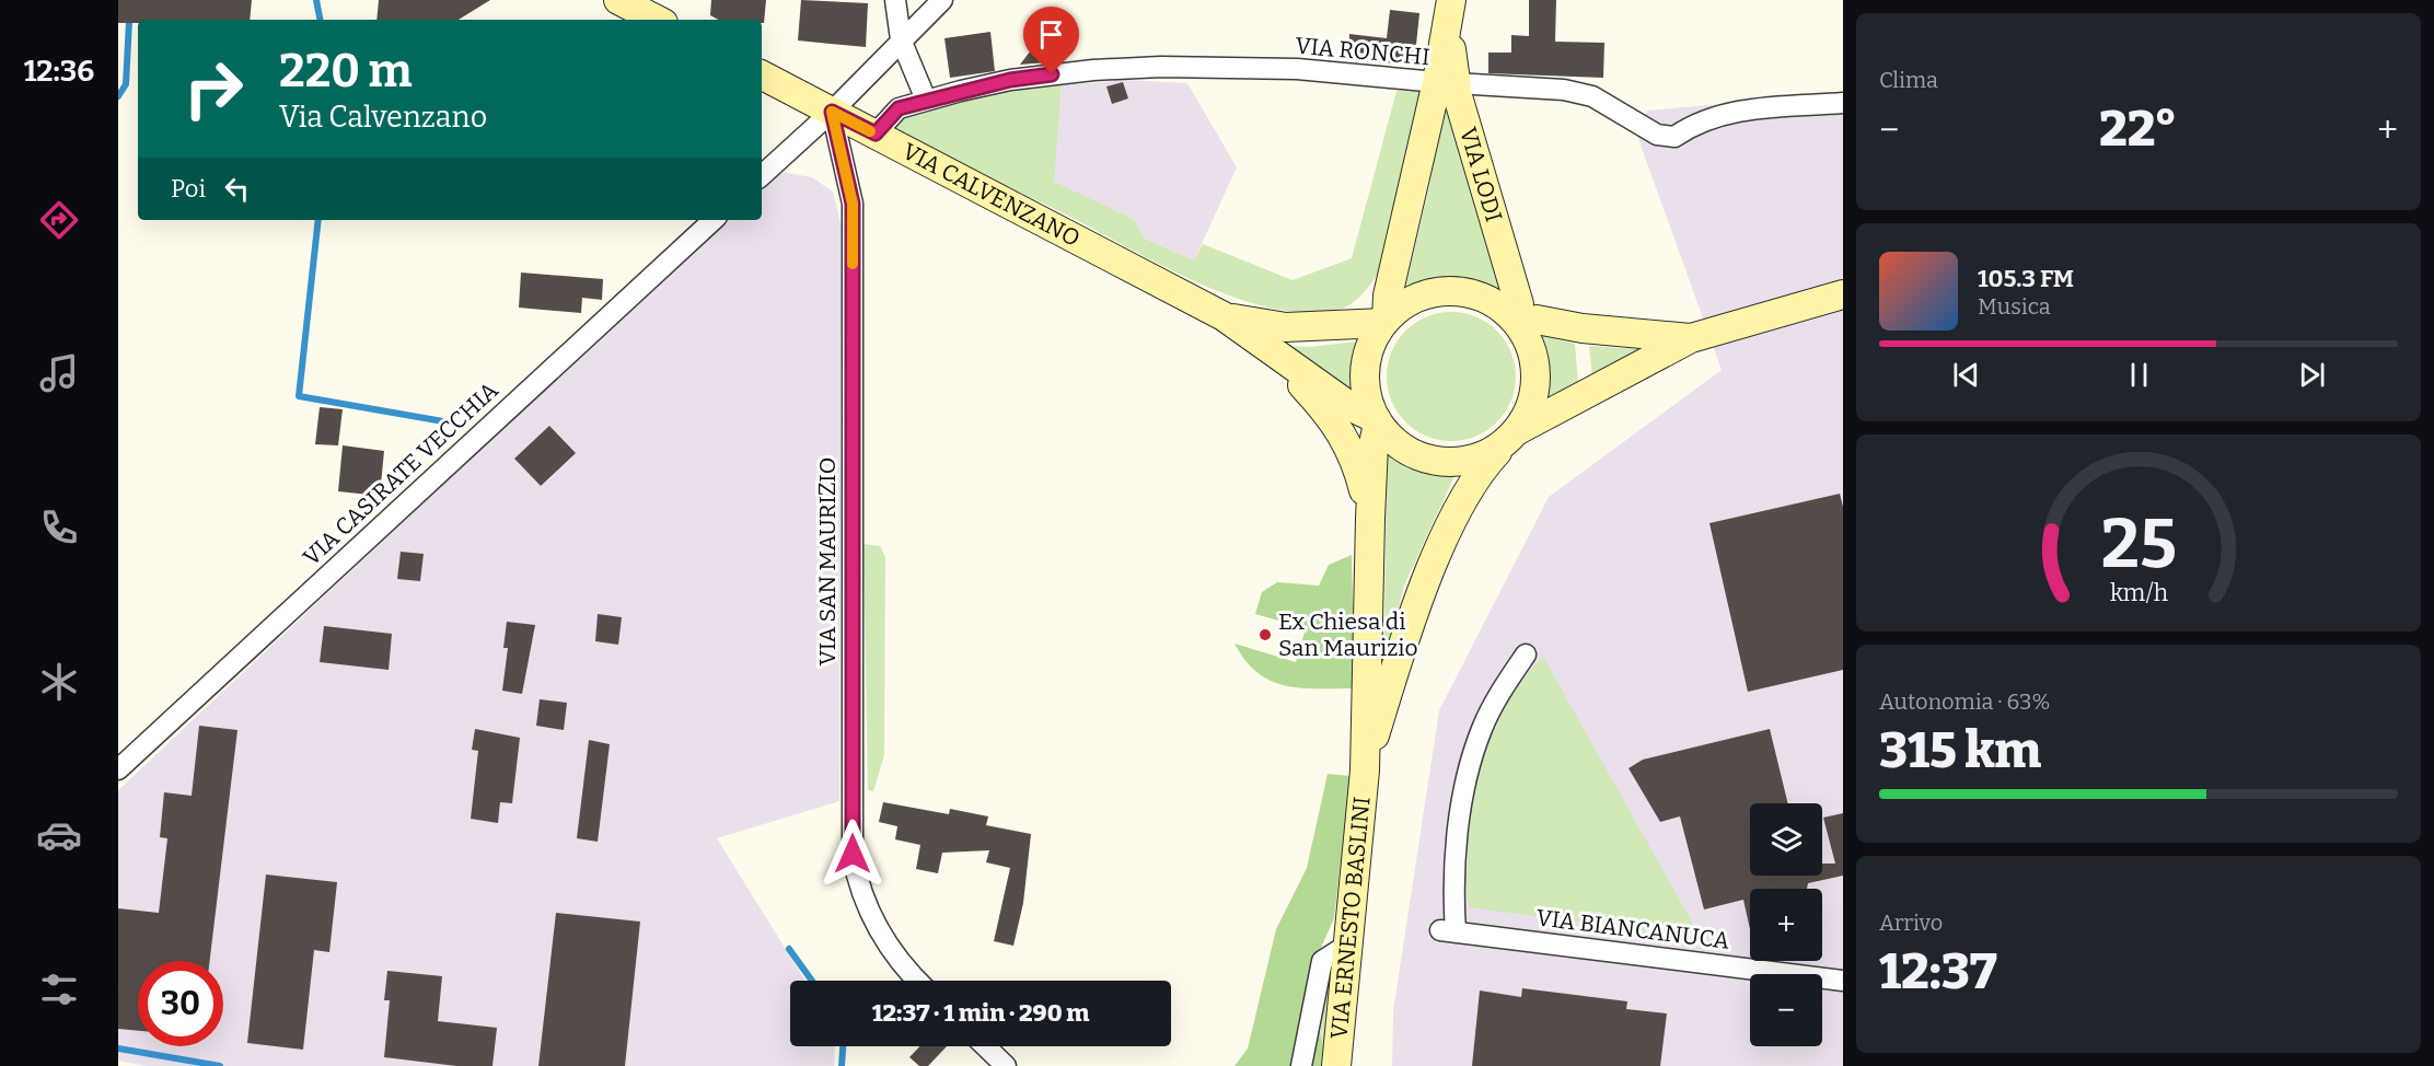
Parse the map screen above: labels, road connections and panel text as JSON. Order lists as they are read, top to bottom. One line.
{"streets":{"main road":["VIA LODI","VIA CALVENZANO","VIA ERNESTO BASLINI"],"street":["VIA RONCHI","VIA CASIRATE VECCHIA","VIA SAN MAURIZIO","VIA BIANCANUCA"]},"crossings":[["VIA RONCHI","VIA LODI"],["VIA RONCHI","VIA CALVENZANO"],["VIA LODI","VIA CALVENZANO"],["VIA LODI","VIA ERNESTO BASLINI"],["VIA CALVENZANO","VIA SAN MAURIZIO"],["VIA CALVENZANO","VIA ERNESTO BASLINI"]],"places":["Ex Chiesa di San Maurizio"],"page":{"tabs":"12:36","tile":["Clima",["Autonomia · 63%","315 km"],["Arrivo","12:37"]],"turn":["220 m","Via Calvenzano"],"heat":["−","22°","+"],"then":"Poi","song":["105.3 FM","Musica"],"map_buttons":["+","−"],"limit":"30","trip":"12:37 · 1 min · 290 m","gauge":["25","km/h"]}}
